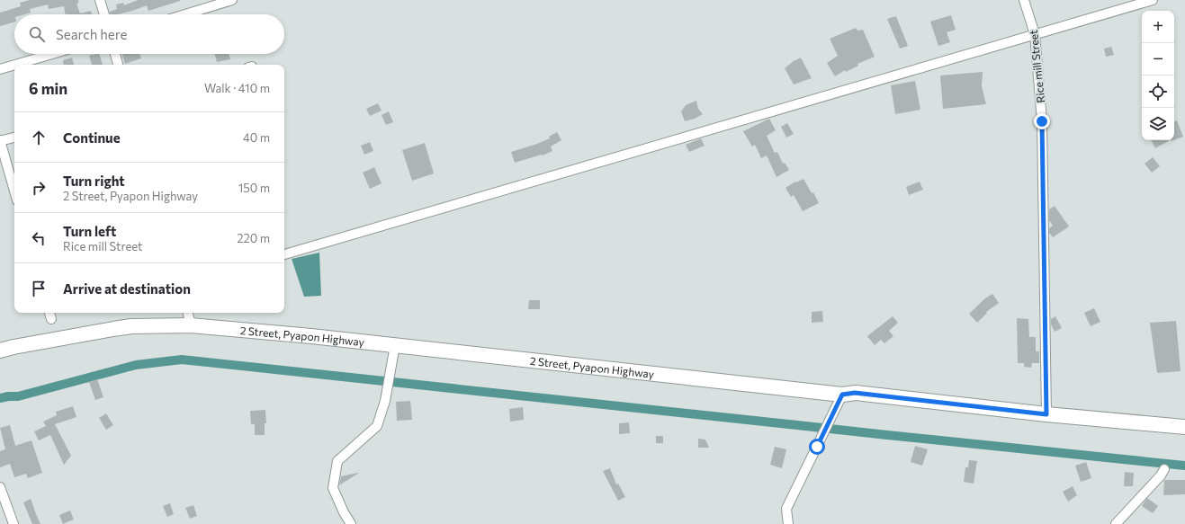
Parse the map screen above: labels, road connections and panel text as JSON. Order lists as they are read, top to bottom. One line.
{"streets":{"main road":["2 Street, Pyapon Highway"],"street":["Rice mill Street"]},"crossings":[["Rice mill Street","2 Street, Pyapon Highway"]],"page":{"map_buttons":["+","−"],"search":"Search here","heading":["6 min","Walk · 410 m"],"list":[["Continue","40 m"],["Turn right","2 Street, Pyapon Highway","150 m"],["Turn left","Rice mill Street","220 m"],"Arrive at destination"]}}
